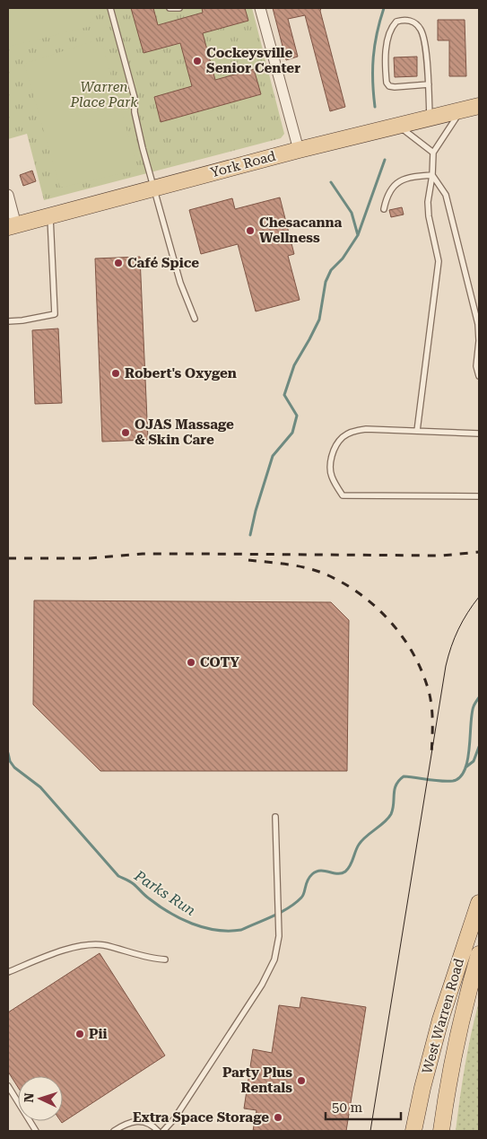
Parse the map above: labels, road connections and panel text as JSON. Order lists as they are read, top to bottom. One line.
{"streets":{"main road":["York Road","West Warren Road"]},"water":["Parks Run"],"parks":["Warren Place Park"],"places":["Cockeysville Senior Center","Chesacanna Wellness","Café Spice","Robert's Oxygen","OJAS Massage & Skin Care","COTY","Pii","Party Plus Rentals","Extra Space Storage"],"scale_bar":"50 m","north":"left"}
